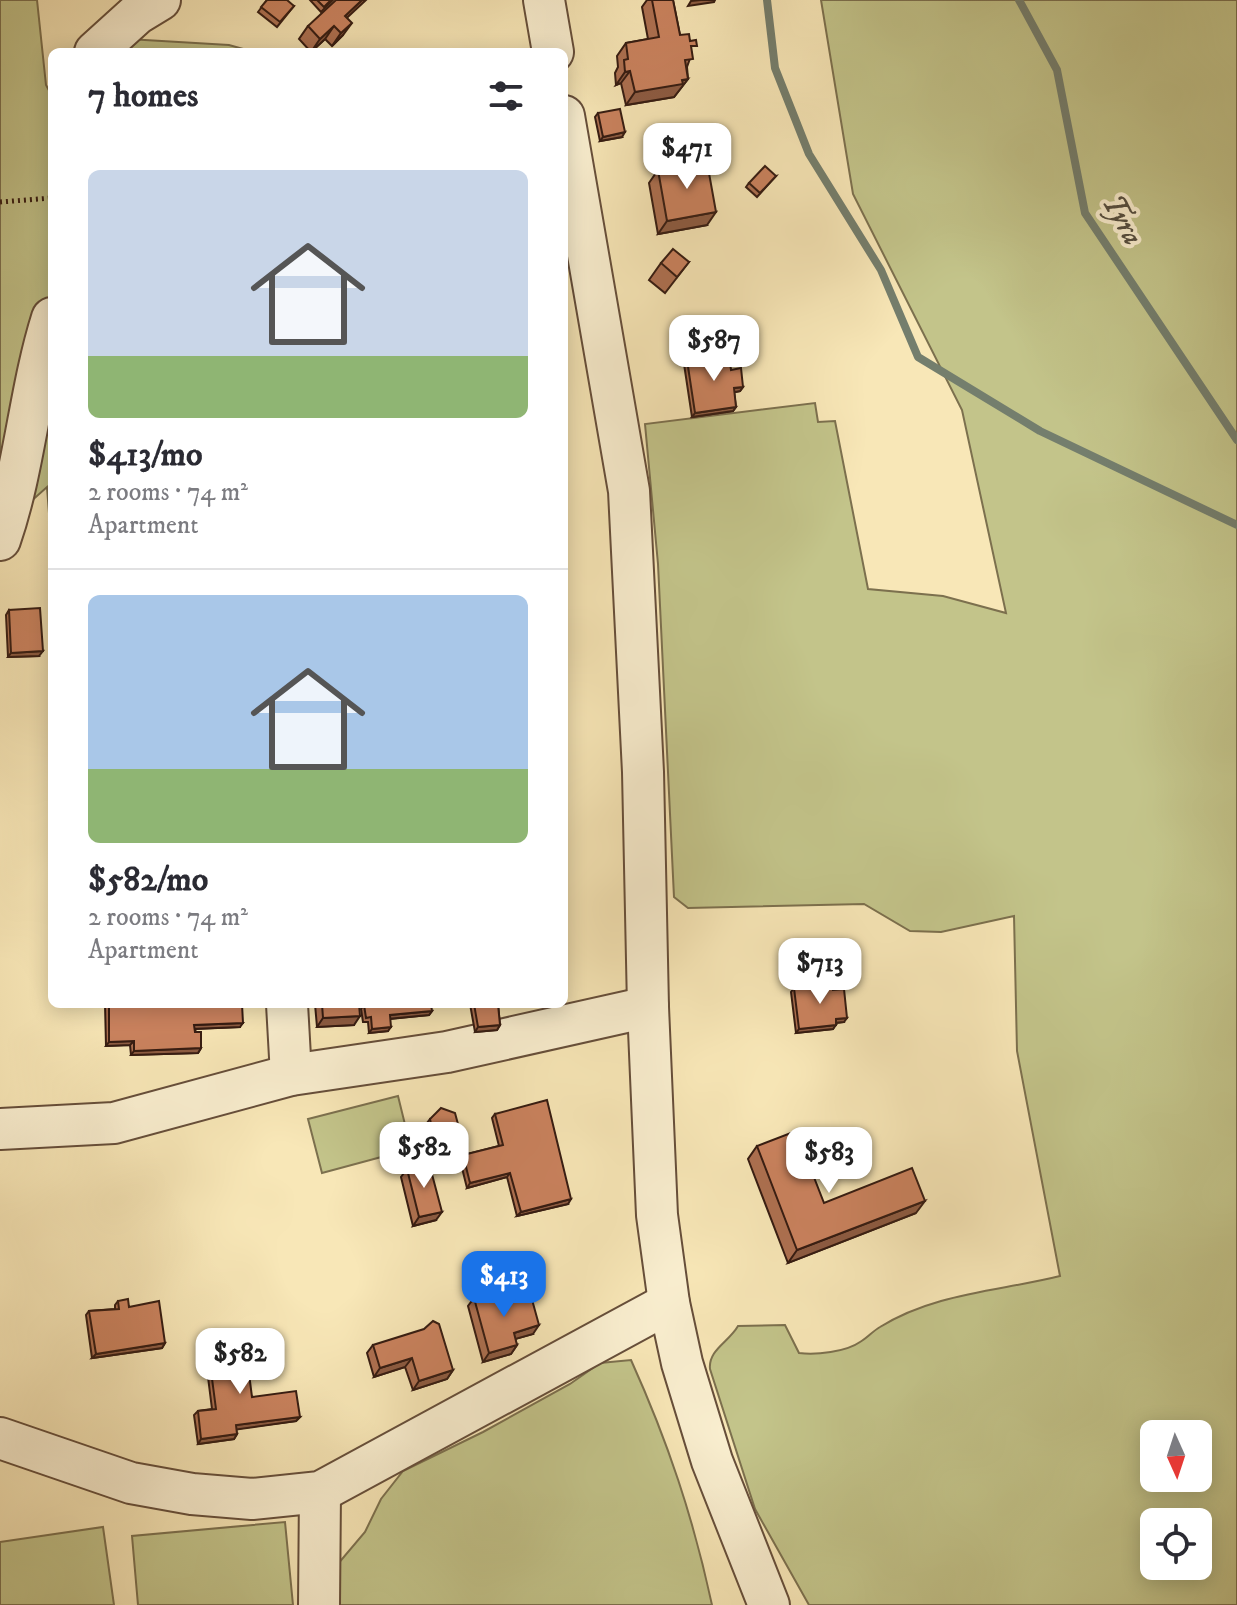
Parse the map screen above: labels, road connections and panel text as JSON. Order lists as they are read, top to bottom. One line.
{"water":["Tyra"],"north":"bottom","page":{"heading":"7 homes","price":["$471","$587","$713","$582","$583","$413","$582"],"list":[{"name":"$413/mo","note":"2 rooms · 74 m² · Apartment"},{"name":"$582/mo","note":"2 rooms · 74 m² · Apartment"}]}}
